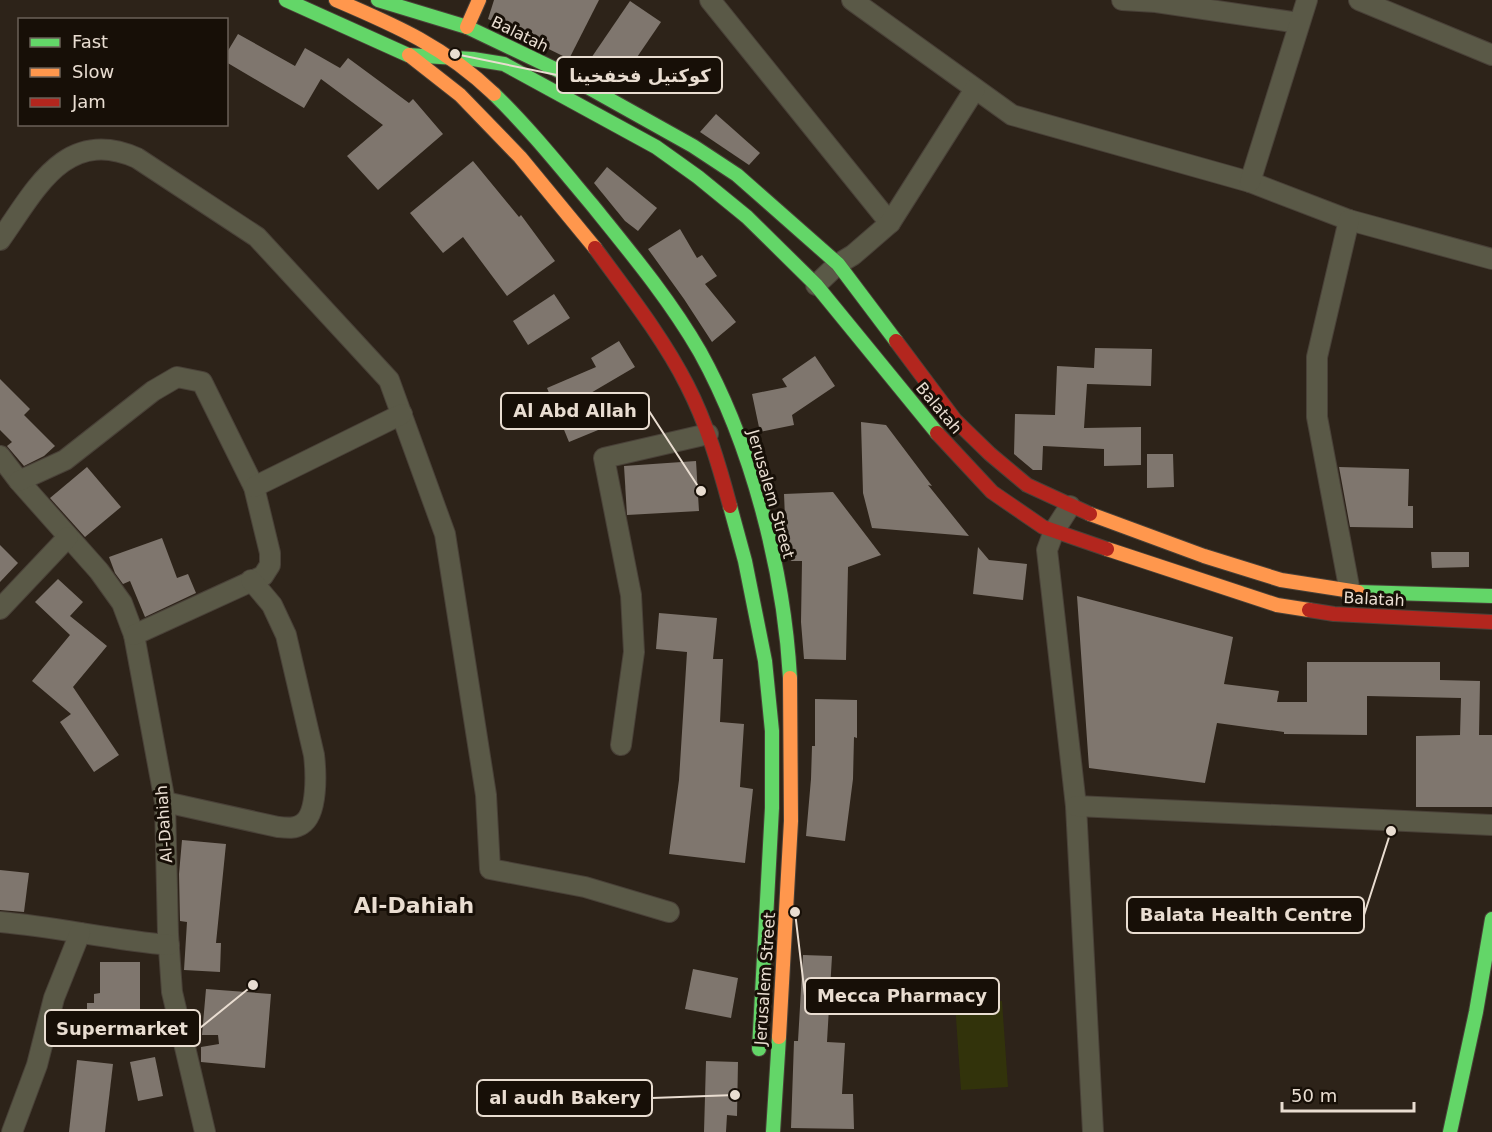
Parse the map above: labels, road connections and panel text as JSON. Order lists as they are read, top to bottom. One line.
{"streets":{"main road":["Balatah","Jerusalem Street"],"street":["Al-Dahiah"]},"crossings":[["Balatah","Jerusalem Street"]],"districts":["Al-Dahiah"],"places":["كوكتيل فخفخينا","Al Abd Allah","Balata Health Centre","Mecca Pharmacy","Supermarket","al audh Bakery"],"legend":["Fast","Slow","Jam"],"scale_bar":"50 m"}
